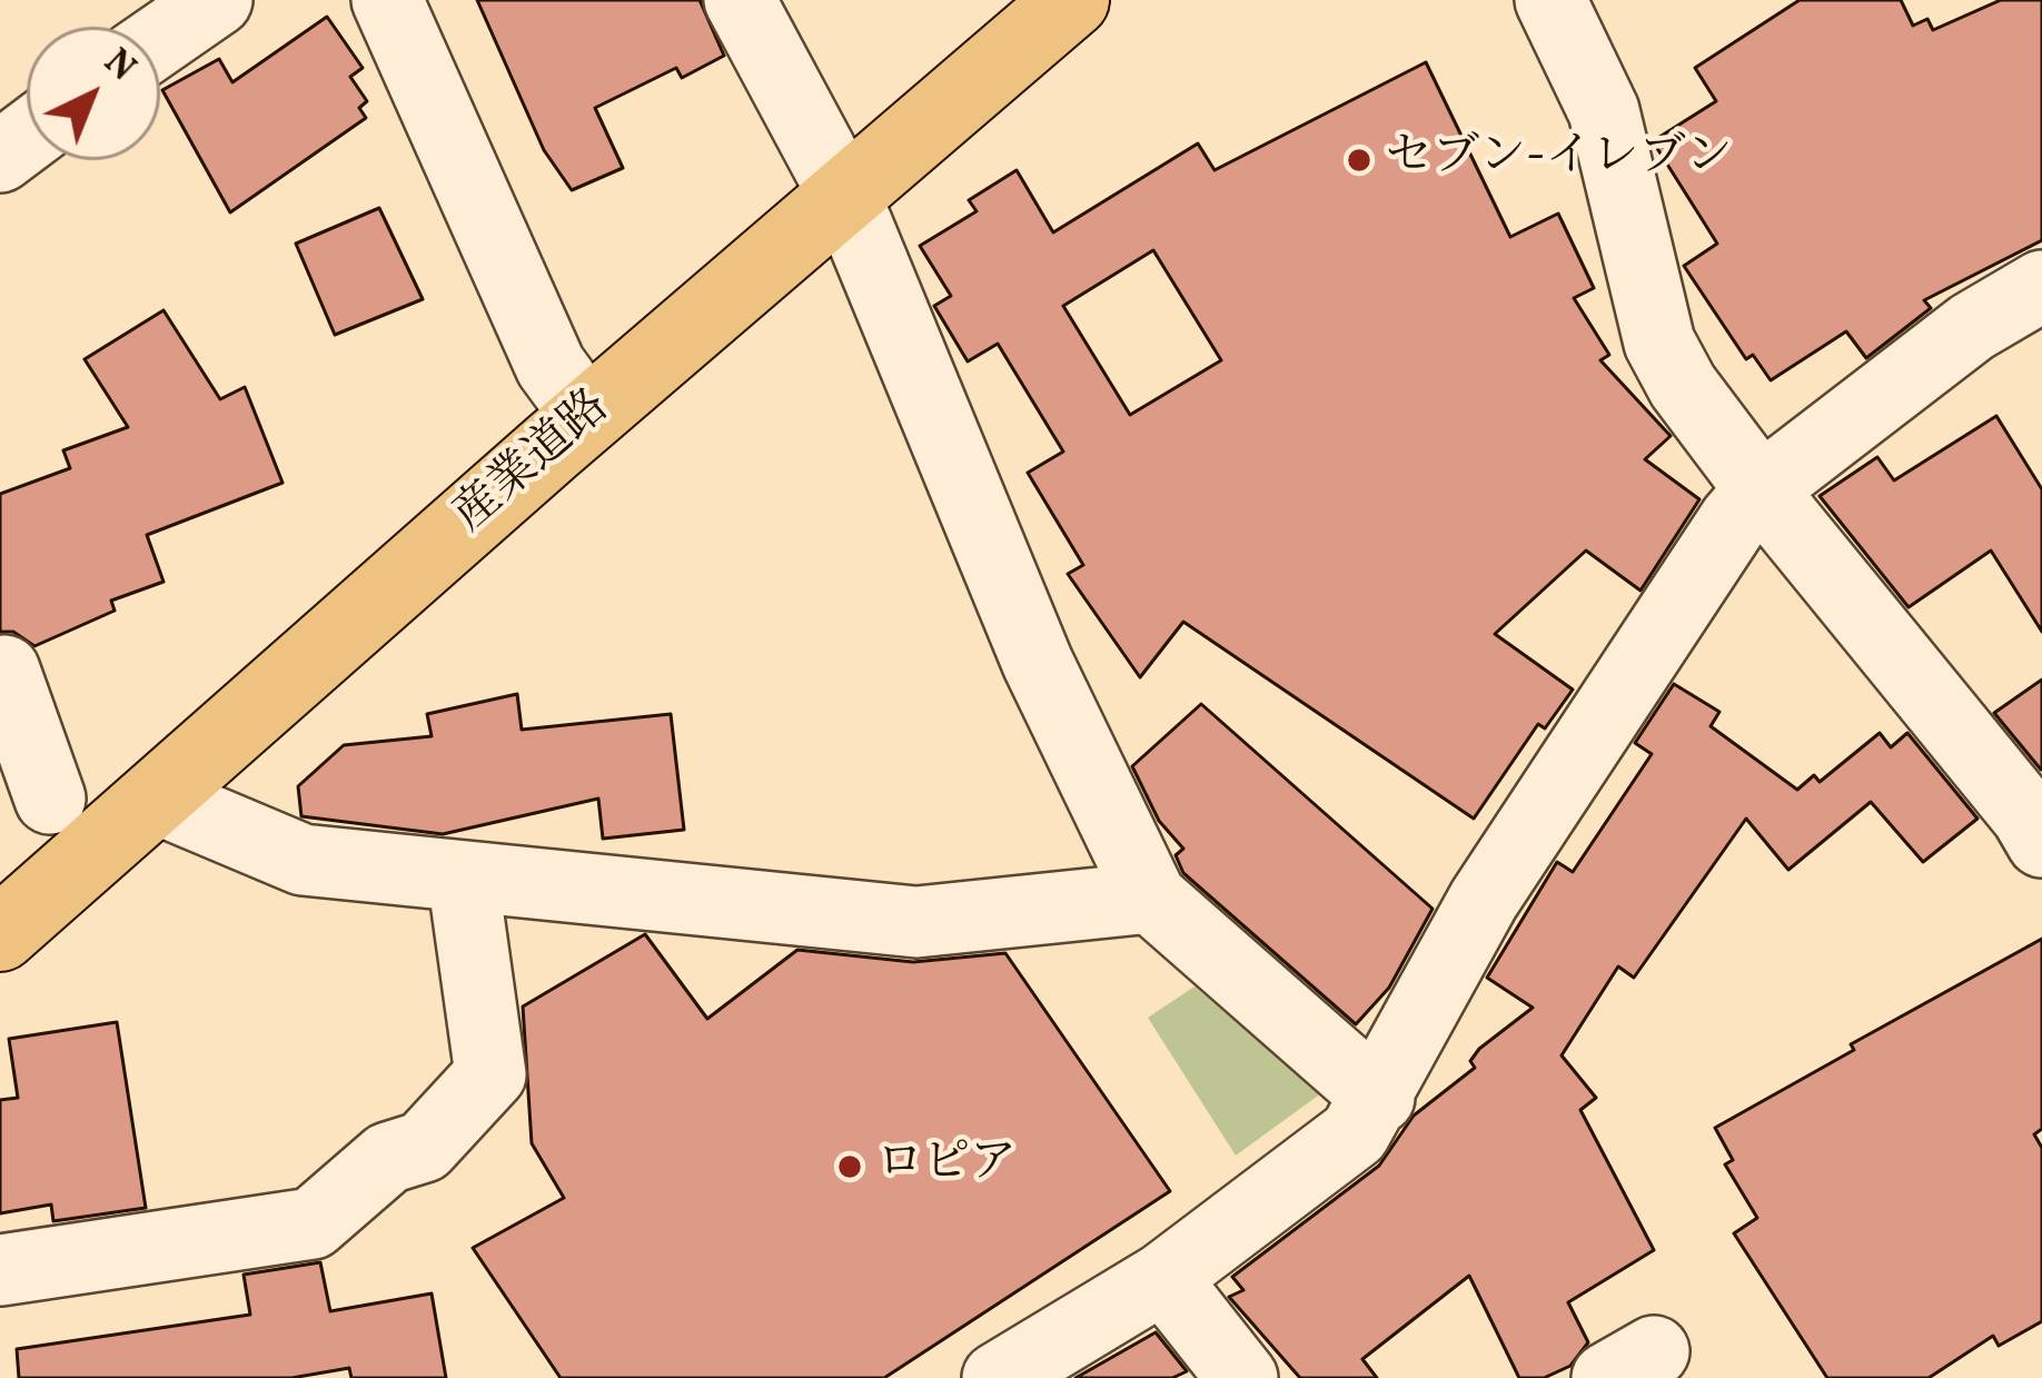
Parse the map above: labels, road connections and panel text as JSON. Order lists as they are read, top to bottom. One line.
{"streets":{"main road":["産業道路"]},"places":["セブン-イレブン","ロピア"],"north":"top right"}
